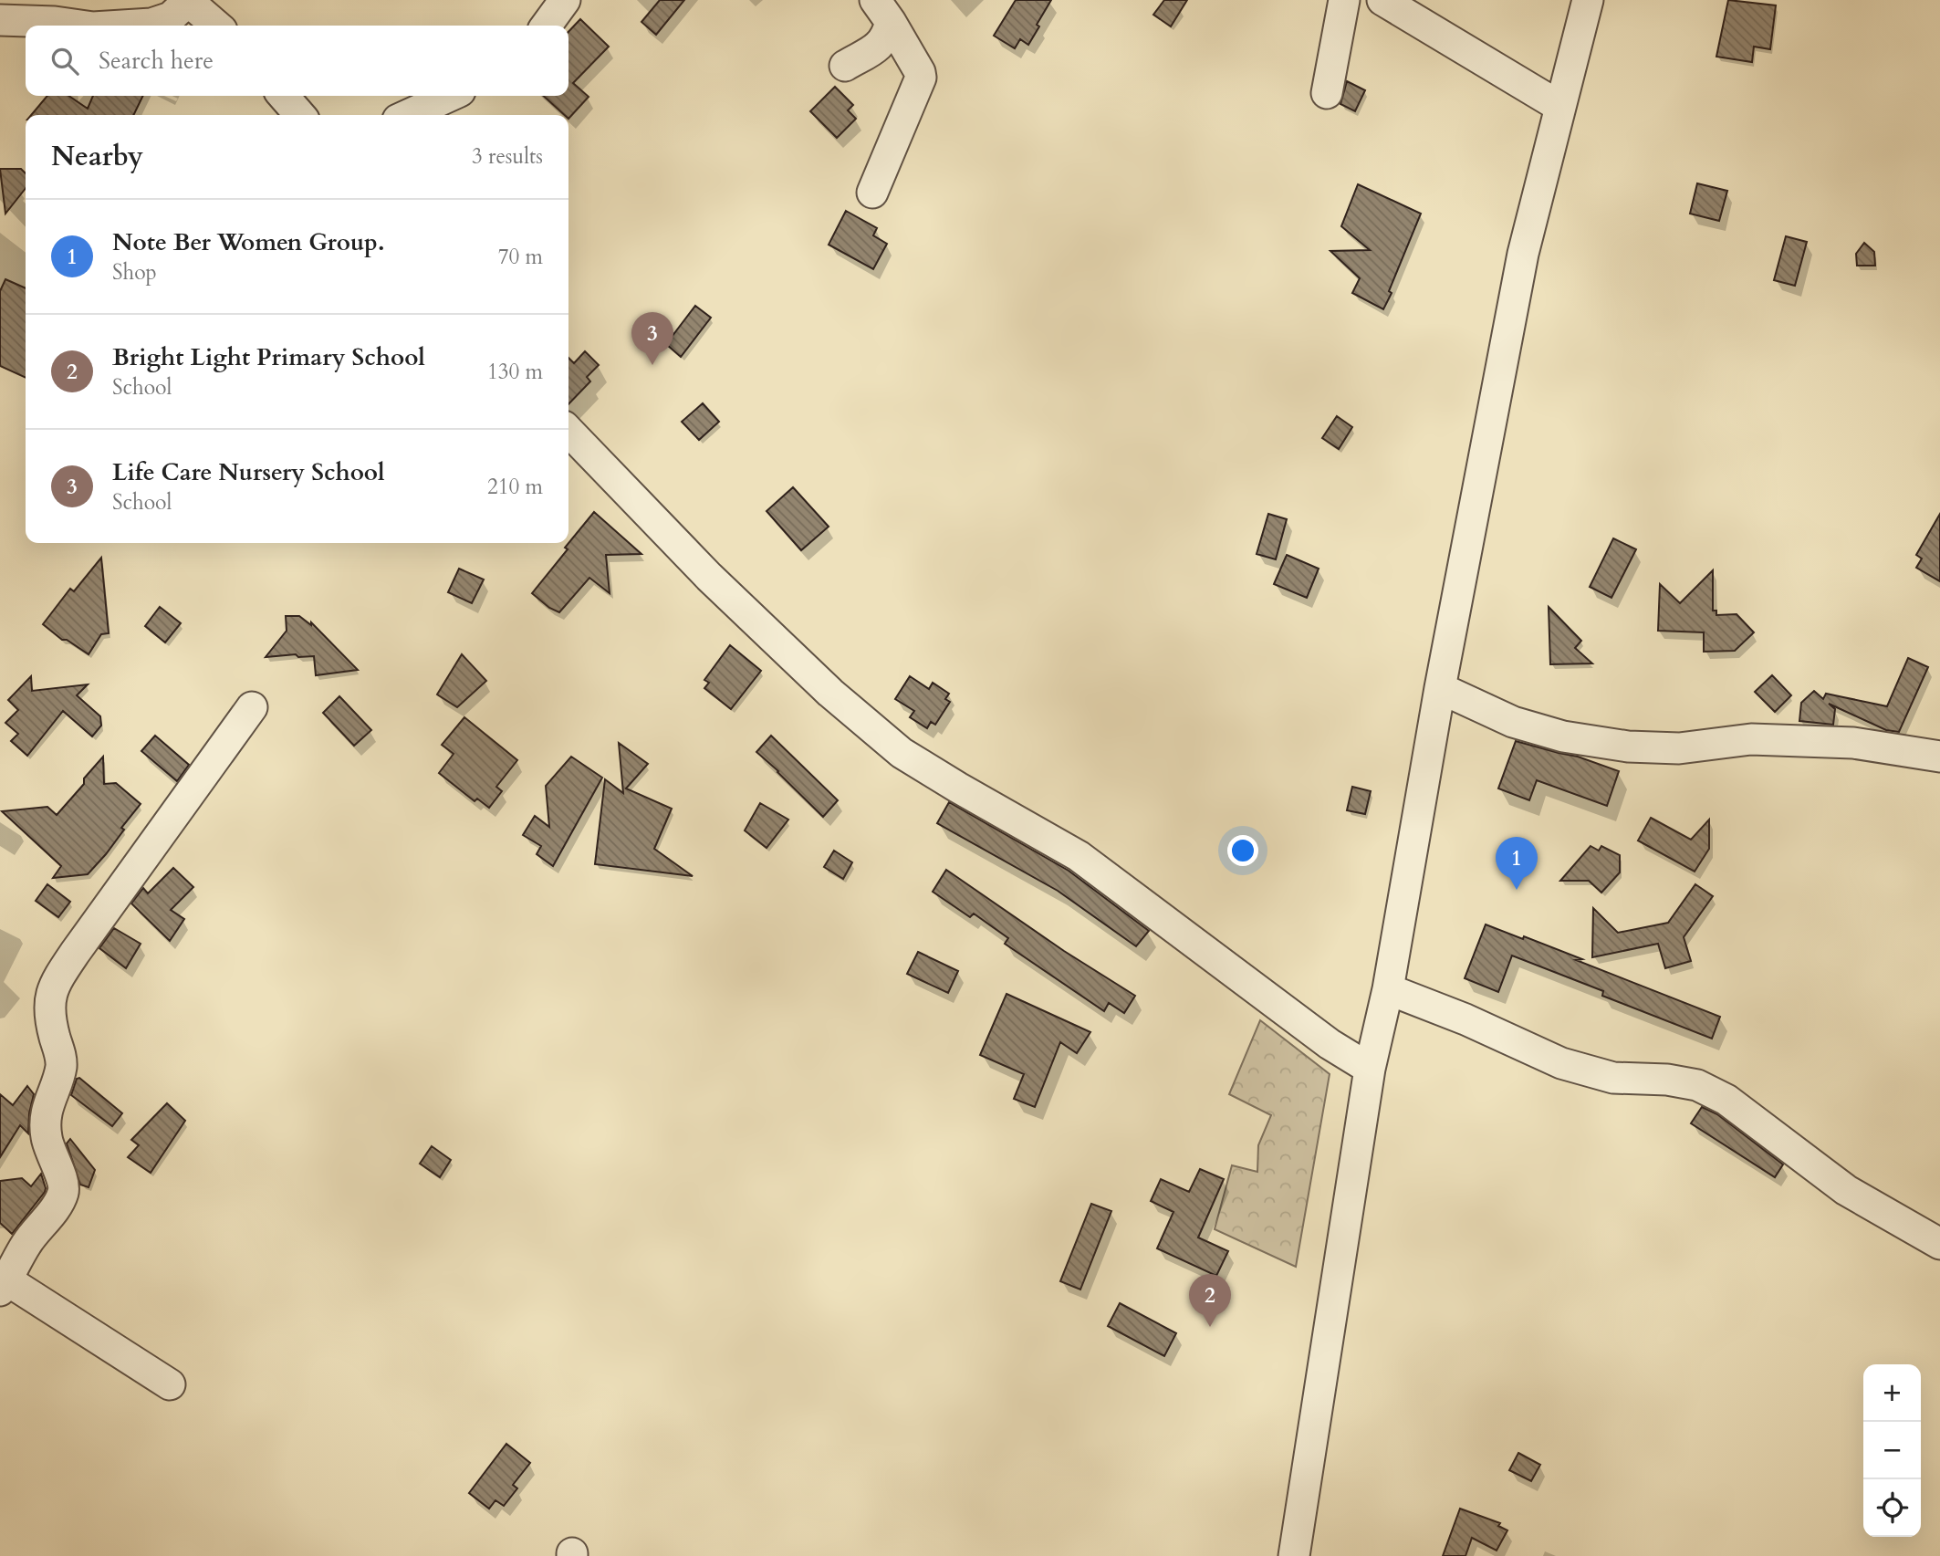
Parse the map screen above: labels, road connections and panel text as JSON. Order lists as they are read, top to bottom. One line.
{"page":{"search":"Search here","heading":["Nearby","3 results"],"list":[{"mark":"1","name":"Note Ber Women Group.","note":"Shop","value":"70 m"},{"mark":"2","name":"Bright Light Primary School","note":"School","value":"130 m"},{"mark":"3","name":"Life Care Nursery School","note":"School","value":"210 m"}],"pins":["3","1","2"],"map_buttons":["+","−"]}}
